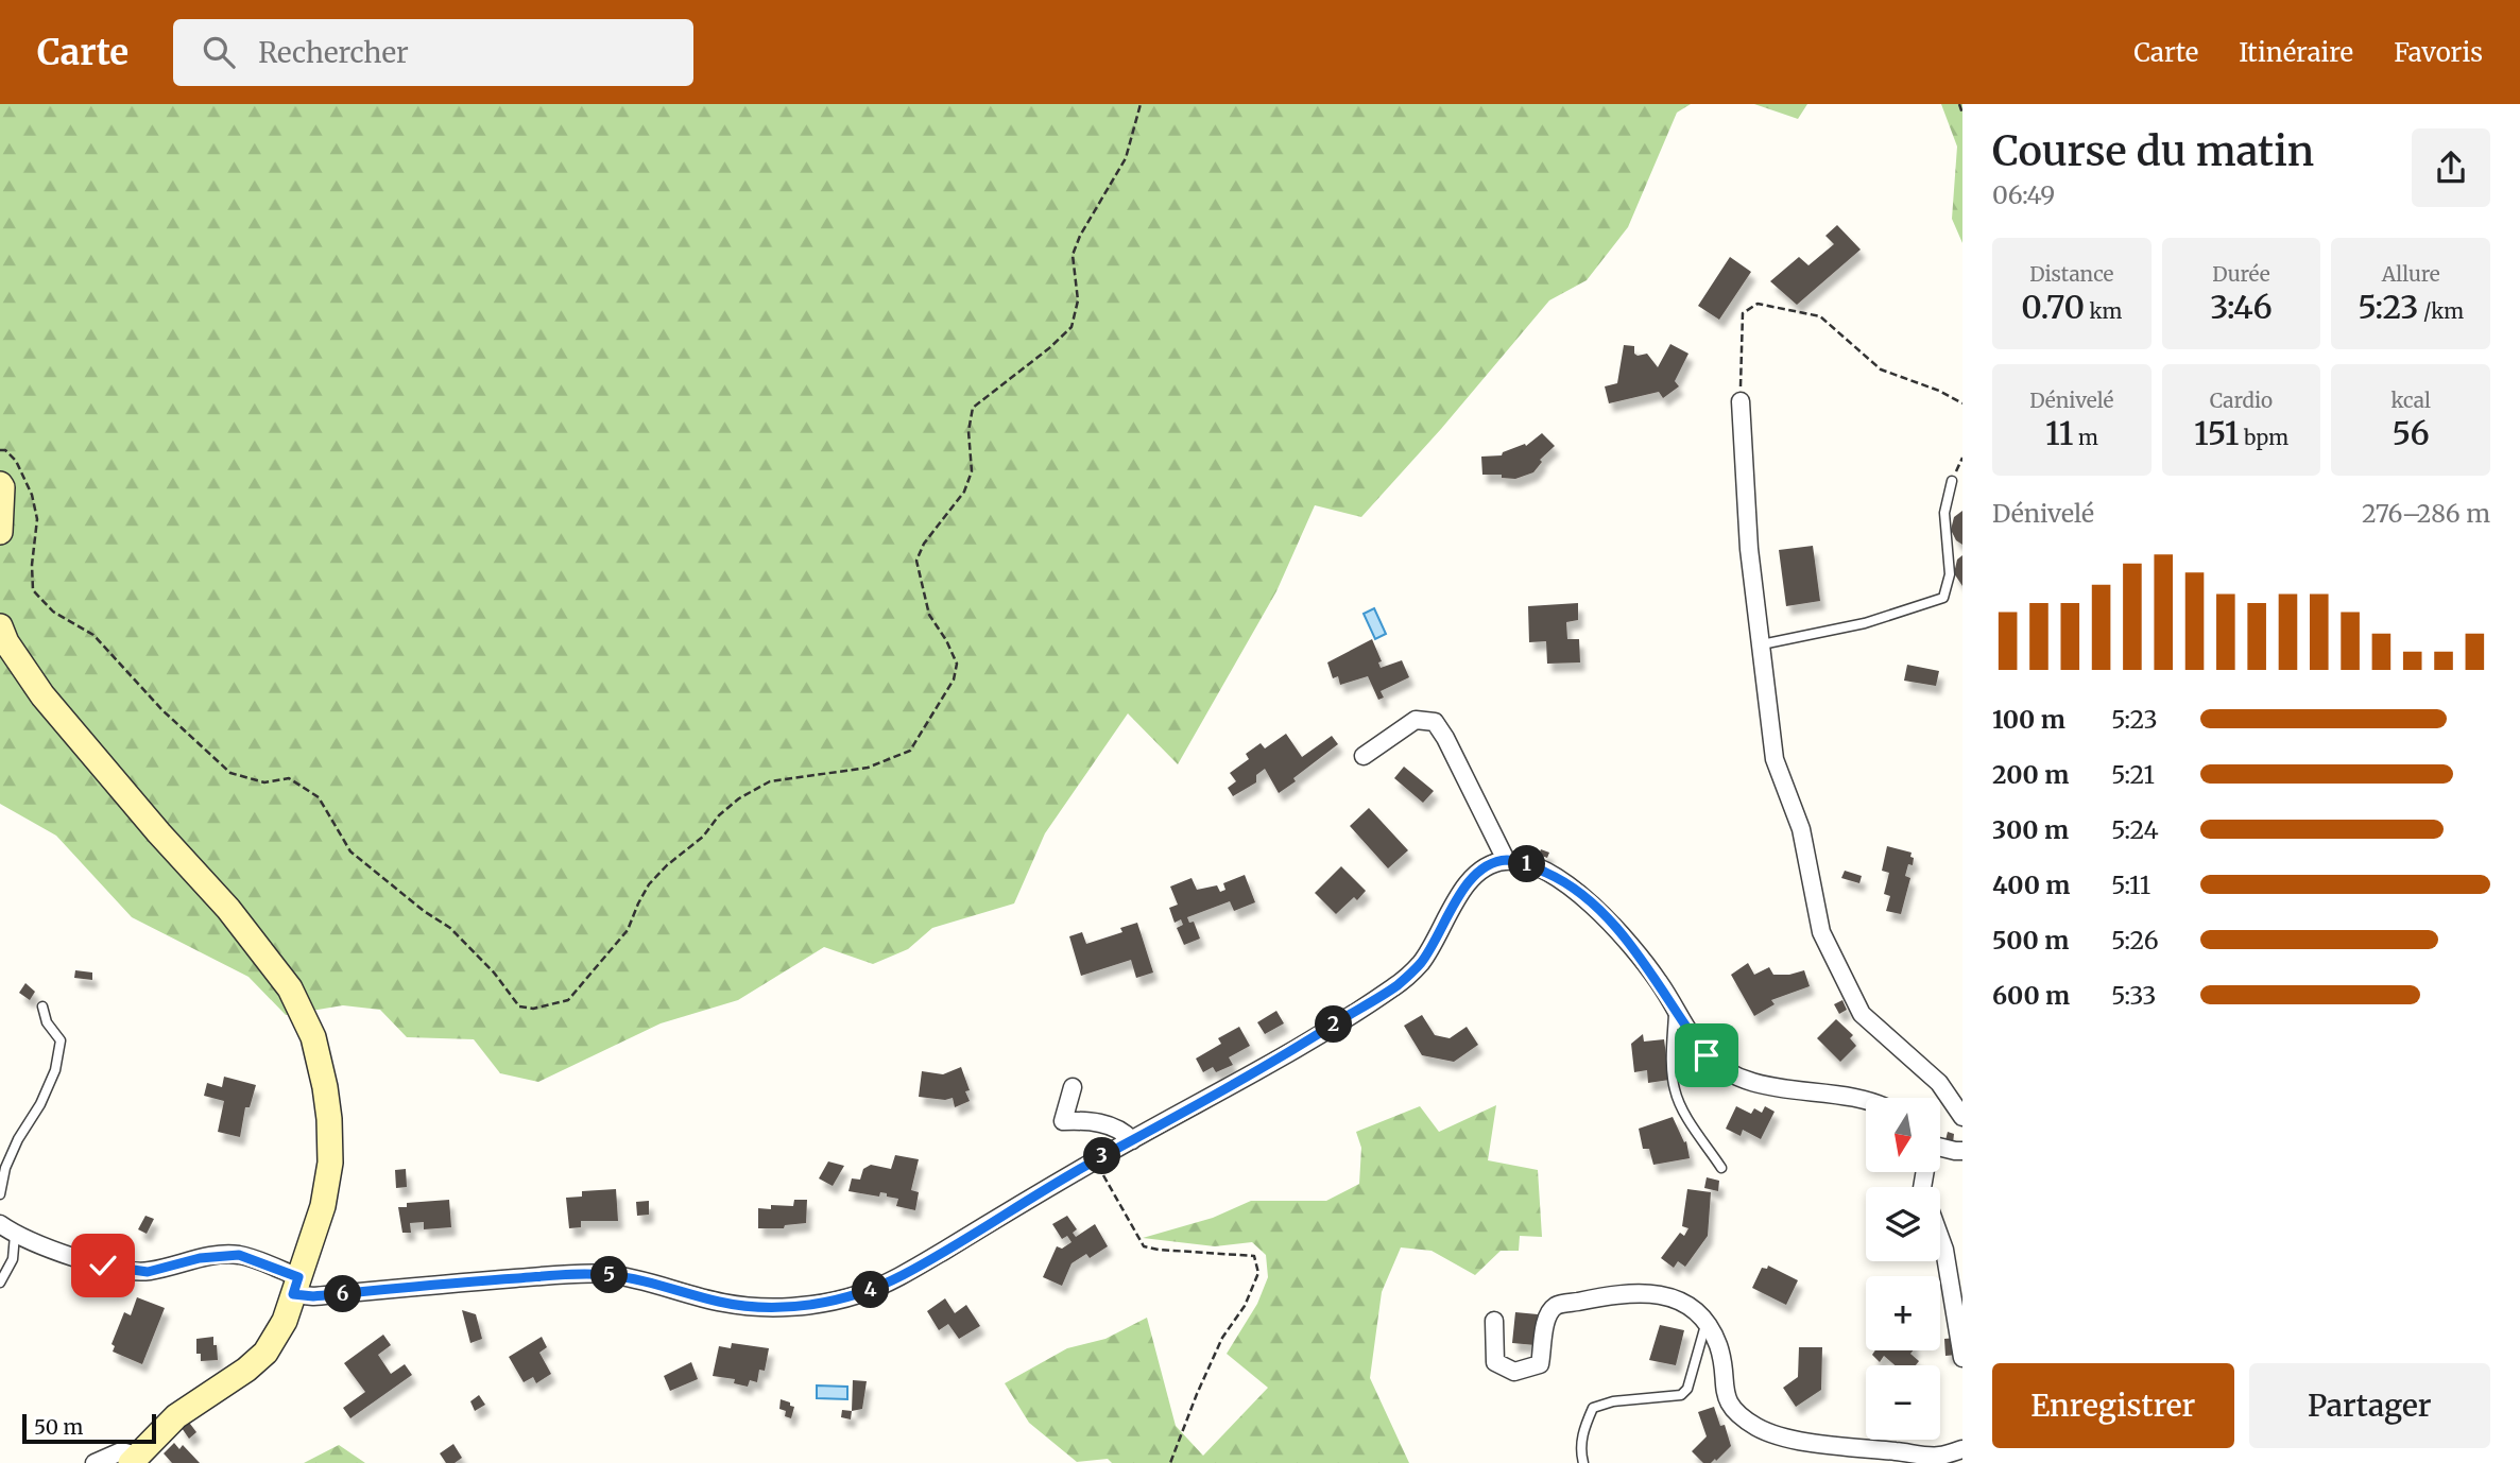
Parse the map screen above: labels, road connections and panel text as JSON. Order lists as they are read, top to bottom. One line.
{"scale_bar":"50 m","north":"bottom","page":{"header":"Carte","search":"Rechercher","nav":["Carte","Itinéraire","Favoris"],"heading":["Course du matin","06:49"],"stats":[["Distance","0.70 km"],["Durée","3:46"],["Allure","5:23 /km"],["Dénivelé","11 m"],["Cardio","151 bpm"],["kcal","56"]],"chart":["Dénivelé","276–286 m"],"list":[{"name":"100 m","note":"5:23"},{"name":"200 m","note":"5:21"},{"name":"300 m","note":"5:24"},{"name":"400 m","note":"5:11"},{"name":"500 m","note":"5:26"},{"name":"600 m","note":"5:33"}],"pins":["1","2","3","5","4","6"],"map_buttons":["+","−"],"buttons":["Enregistrer","Partager"],"scale":"50 m"}}
